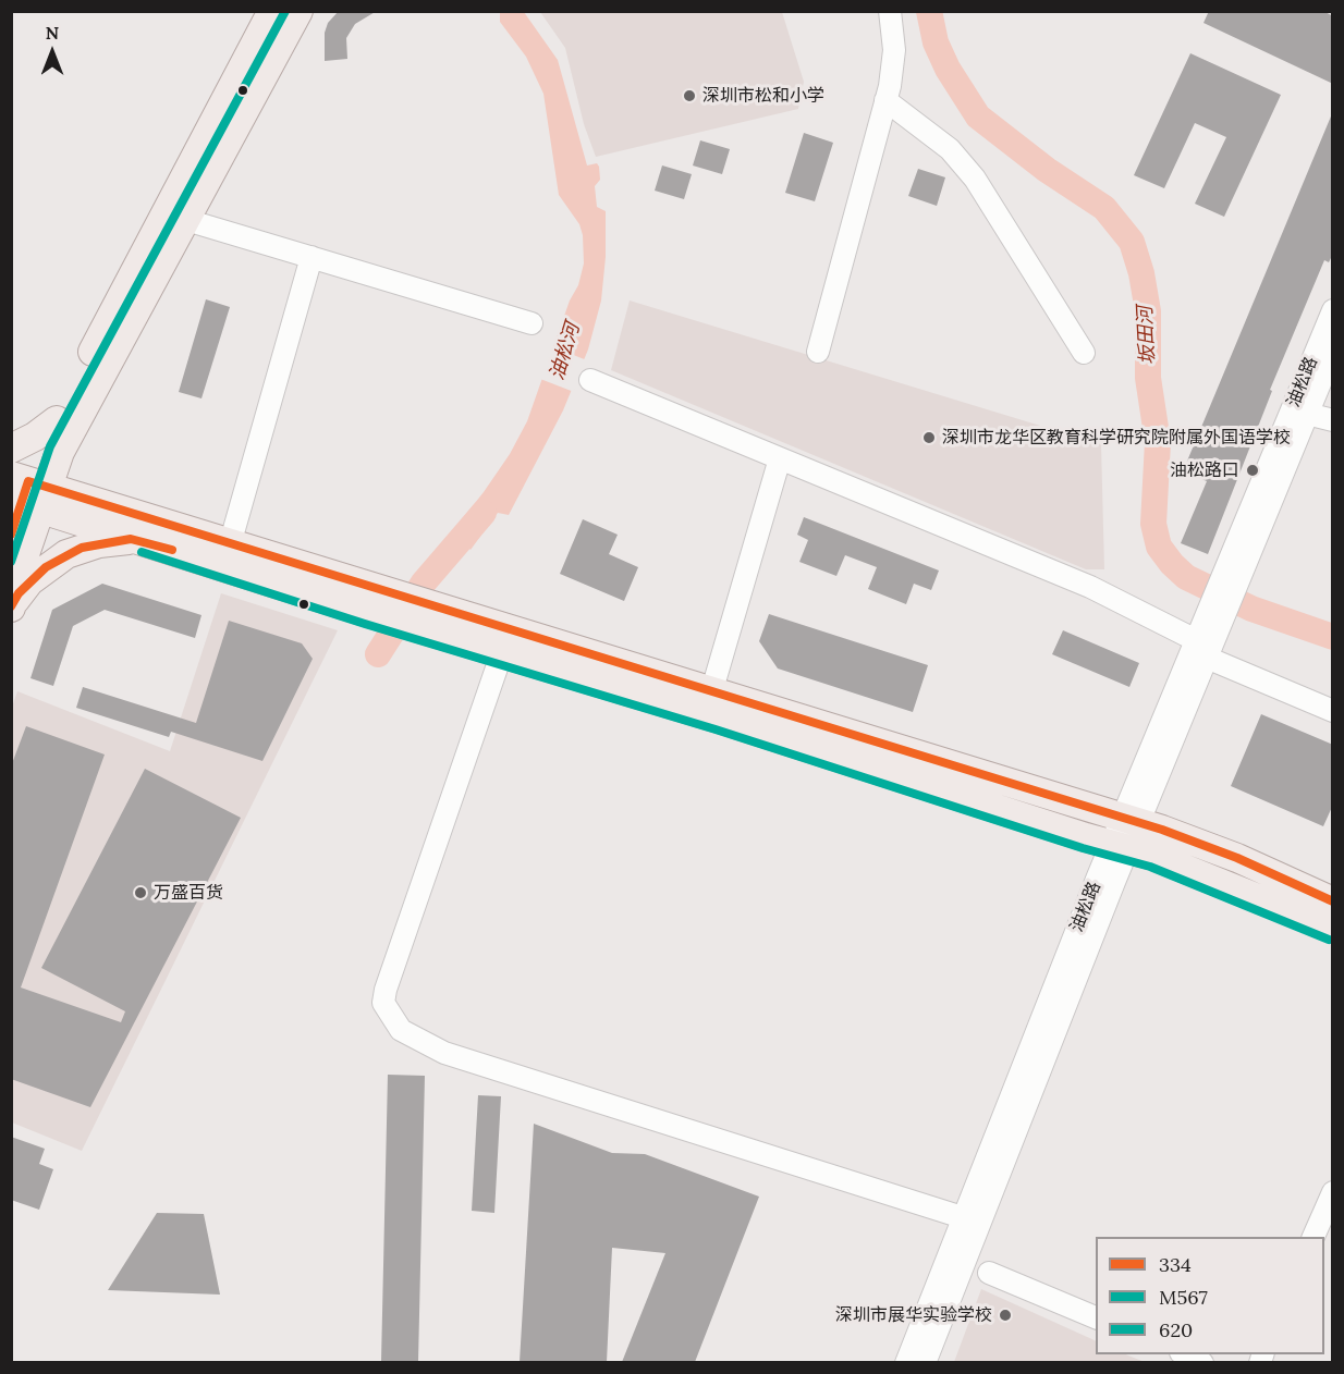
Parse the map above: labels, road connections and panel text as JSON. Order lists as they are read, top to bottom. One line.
{"streets":{"street":["油松路"]},"water":["坂田河","油松河"],"places":["深圳市松和小学","深圳市龙华区教育科学研究院附属外国语学校","油松路口","万盛百货","深圳市展华实验学校"],"lines":["transit line 620","transit line 334","transit line M567"],"legend":["334","M567","620"],"north":"top"}
